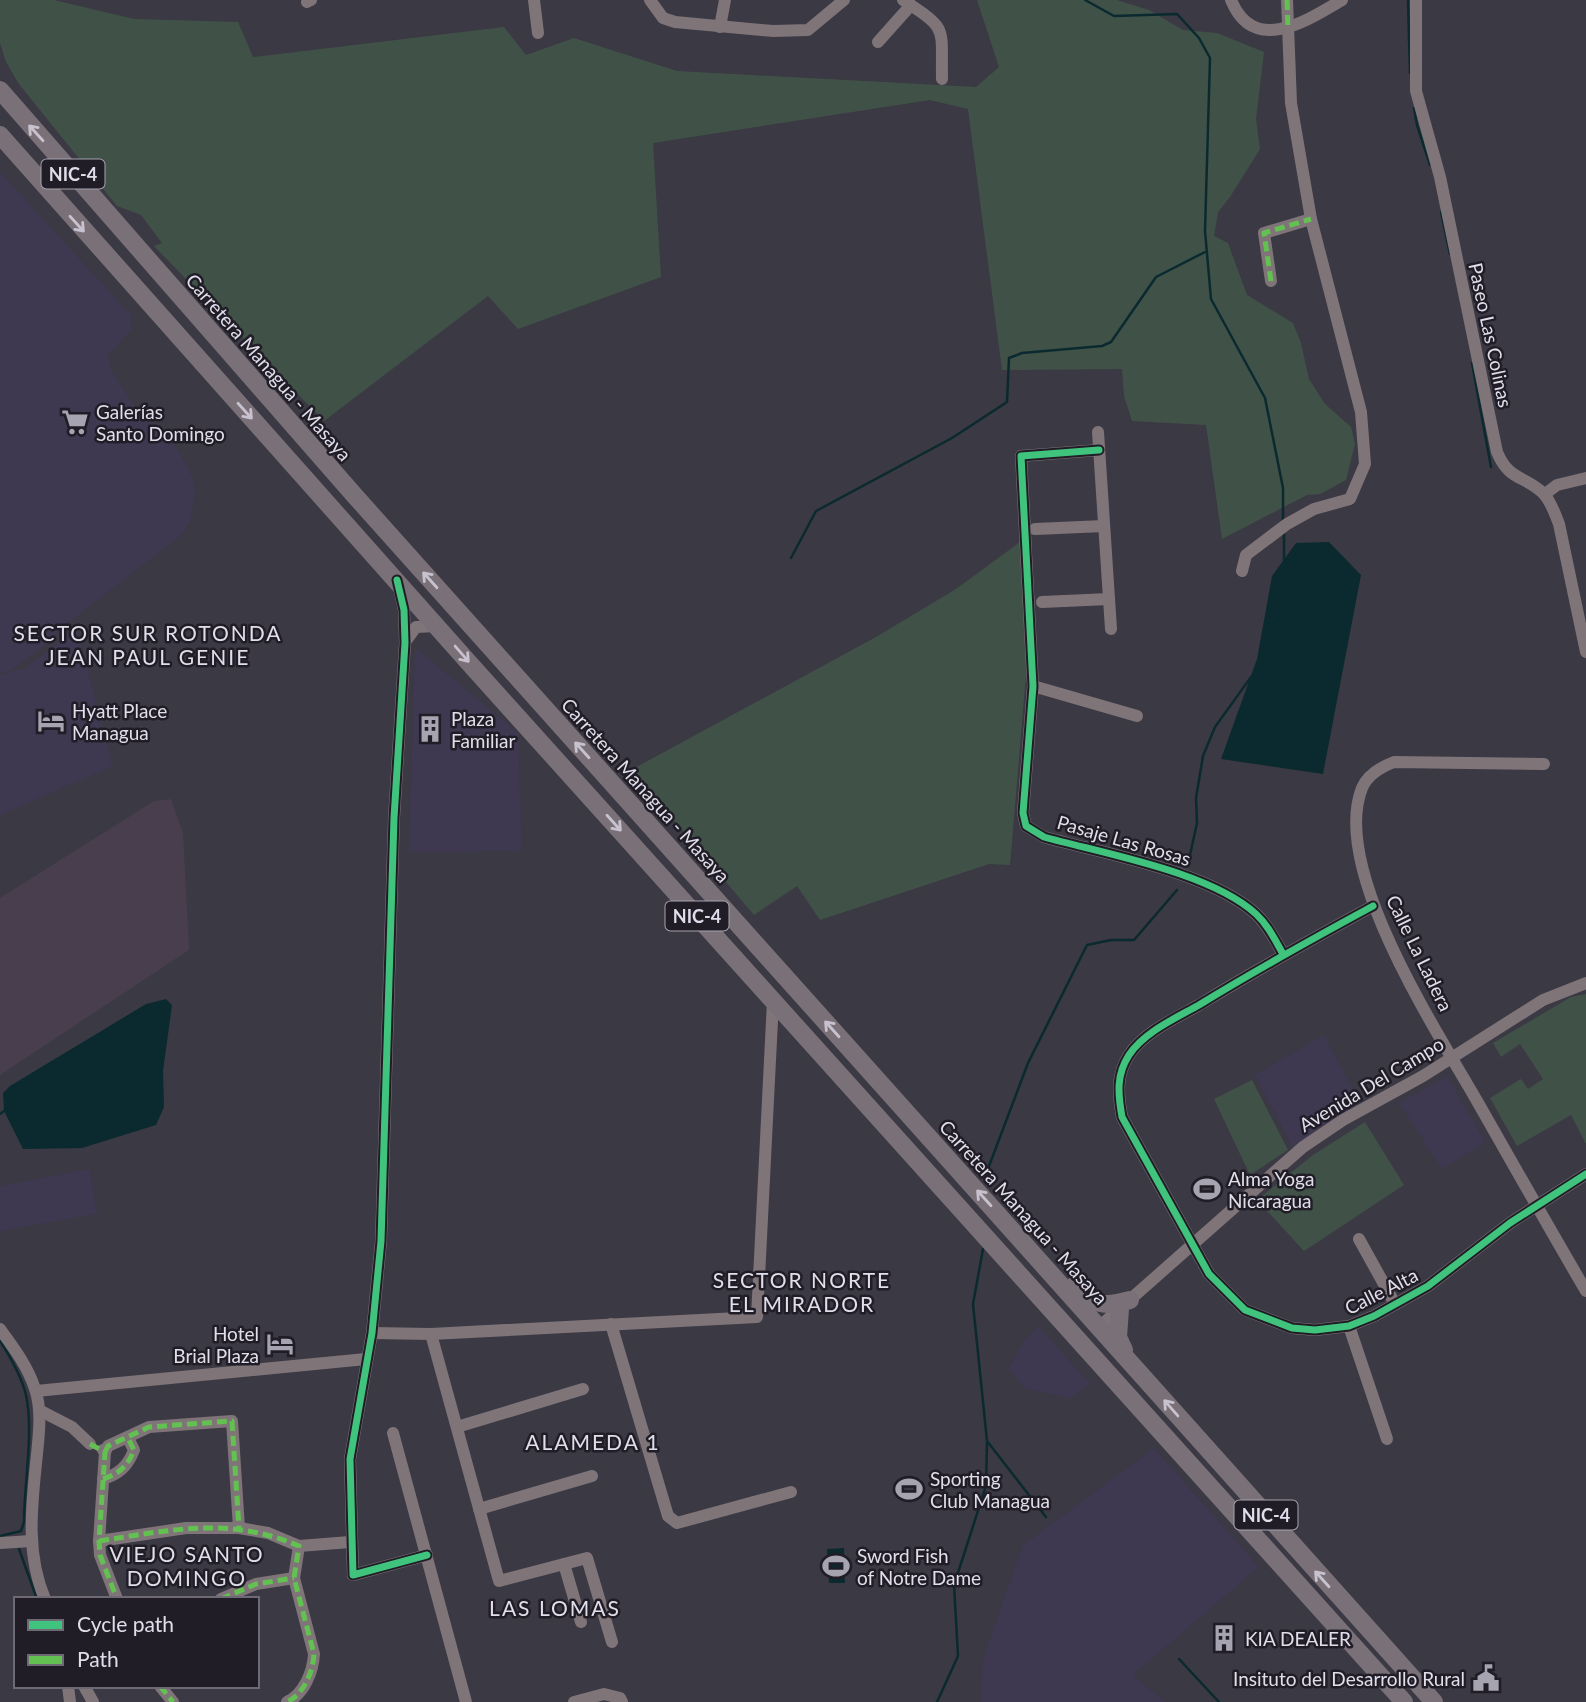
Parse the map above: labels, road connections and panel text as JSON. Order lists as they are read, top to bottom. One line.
{"streets":{"highway":["NIC-4","Carretera Managua - Masaya"],"street":["Paseo Las Colinas","Pasaje Las Rosas","Calle La Ladera","Avenida Del Campo","Calle Alta"]},"crossings":[["Carretera Managua - Masaya","Avenida Del Campo"],["Pasaje Las Rosas","Calle Alta"],["Calle La Ladera","Avenida Del Campo"],["Calle La Ladera","Calle Alta"],["Avenida Del Campo","Calle Alta"]],"districts":["SECTOR SUR ROTONDA JEAN PAUL GENIE","SECTOR NORTE EL MIRADOR","ALAMEDA 1","VIEJO SANTO DOMINGO","LAS LOMAS"],"places":{"supermarket":["Galerías Santo Domingo"],"hotel":["Hyatt Place Managua","Hotel Brial Plaza"],"building":["Plaza Familiar","KIA DEALER"],"sports":["Alma Yoga Nicaragua","Sporting Club Managua","Sword Fish of Notre Dame"],"public building":["Insituto del Desarrollo Rural"]},"legend":["Cycle path","Path"]}
